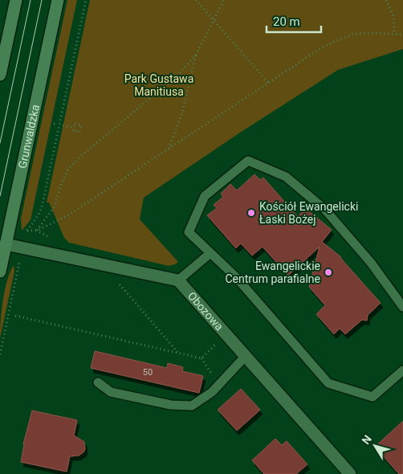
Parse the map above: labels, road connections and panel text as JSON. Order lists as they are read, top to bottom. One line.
{"streets":{"street":["Grunwaldzka","Obozowa"]},"parks":["Park Gustawa Manitiusa"],"places":["Kościół Ewangelicki Łaski Bożej","Ewangelickie Centrum parafialne"],"house_numbers":["50"],"scale_bar":"20 m","north":"top left"}
